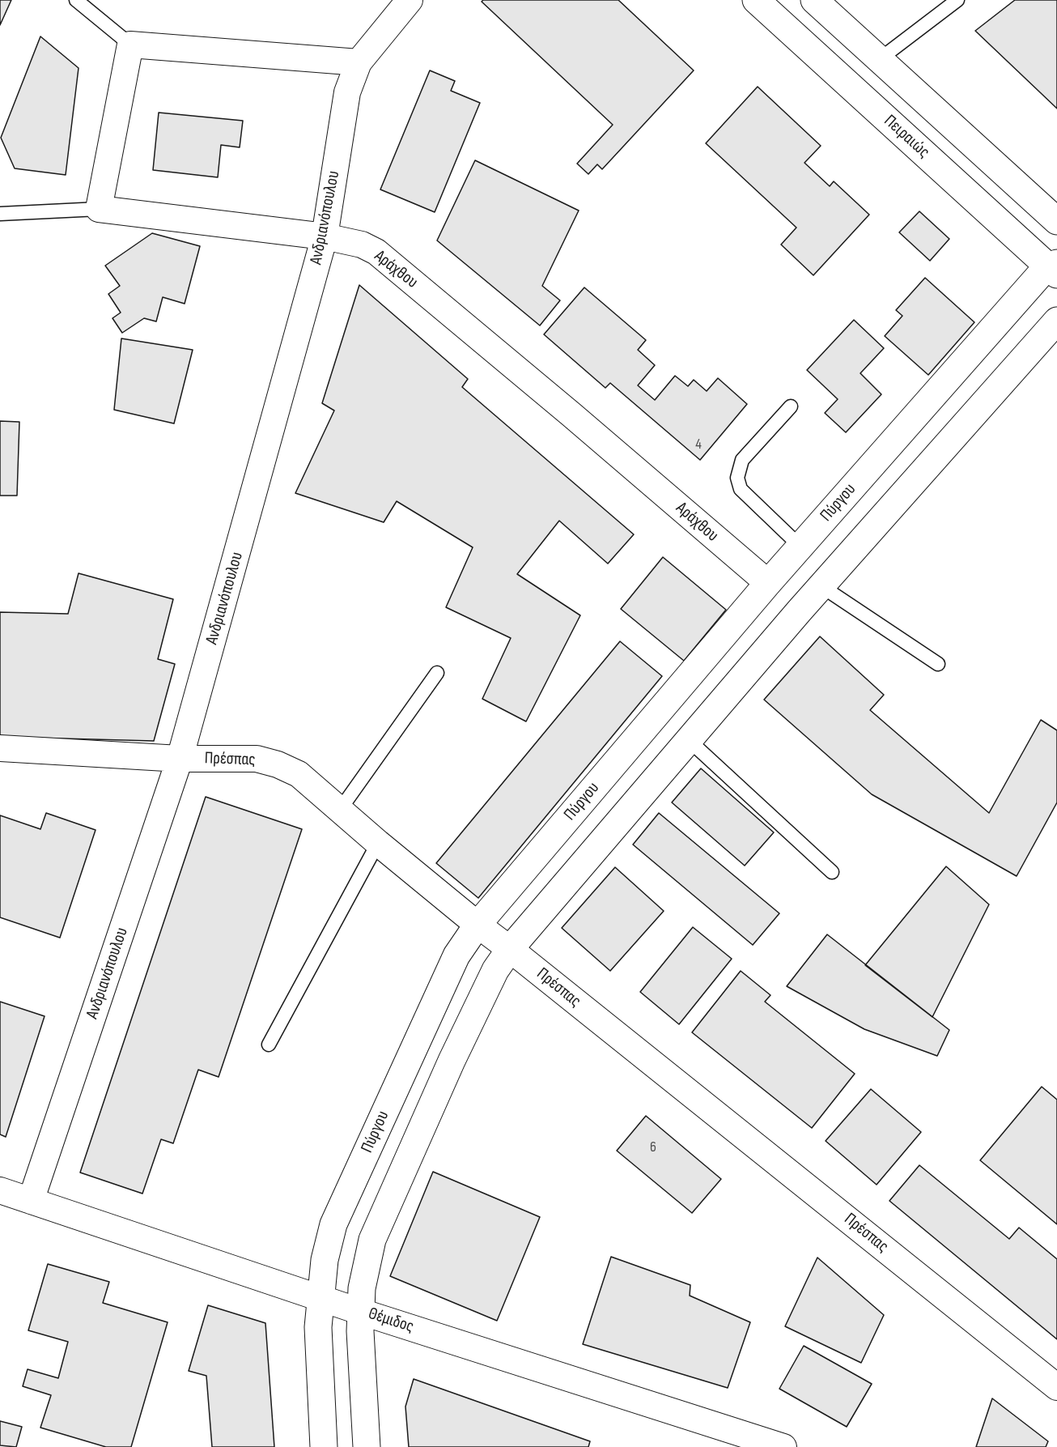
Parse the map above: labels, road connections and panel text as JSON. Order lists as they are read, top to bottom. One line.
{"streets":{"street":["Πειραιώς","Ανδριανόπουλου","Αράχθου","Πύργου","Πρέσπας","Θέμιδος"]},"crossings":[["Πειραιώς","Πύργου"],["Ανδριανόπουλου","Αράχθου"],["Ανδριανόπουλου","Πρέσπας"],["Ανδριανόπουλου","Θέμιδος"],["Αράχθου","Πύργου"],["Πύργου","Πρέσπας"],["Πύργου","Θέμιδος"]],"house_numbers":["4","6"]}
